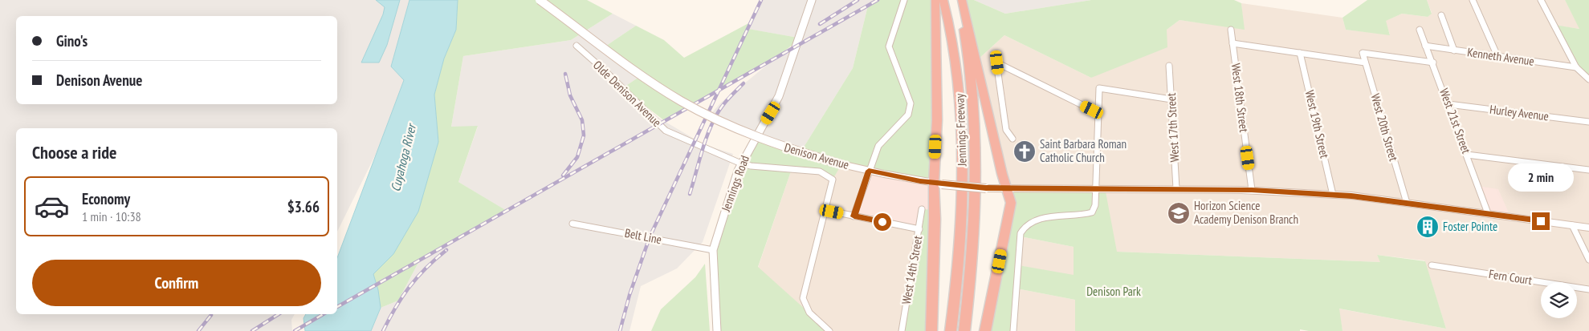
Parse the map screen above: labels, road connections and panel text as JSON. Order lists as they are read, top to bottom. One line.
{"streets":{"highway":["Jennings Freeway"],"main road":["Denison Avenue"],"street":["Kenneth Avenue","Olde Denison Avenue","West 18th Street","Hurley Avenue","West 21st Street","West 19th Street","West 17th Street","West 20th Street","Jennings Road","Belt Line","West 14th Street","Fern Court"]},"crossings":[["Kenneth Avenue","West 21st Street"],["Olde Denison Avenue","Jennings Road"],["West 18th Street","Denison Avenue"],["Hurley Avenue","West 21st Street"],["West 21st Street","West 20th Street"],["West 21st Street","Denison Avenue"],["West 19th Street","Denison Avenue"],["West 17th Street","Denison Avenue"],["West 20th Street","Denison Avenue"],["Jennings Road","Belt Line"]],"water":["Cuyahoga River"],"parks":["Denison Park"],"places":{"church":["Saint Barbara Roman Catholic Church"],"school or university":["Horizon Science Academy Denison Branch"],"building":["Foster Pointe"]},"page":{"banner":["Gino's","Denison Avenue"],"heading":"Choose a ride","bubble":"2 min","list":[{"name":"Economy","note":"1 min · 10:38","value":"$3.66"}],"buttons":"Confirm"}}
